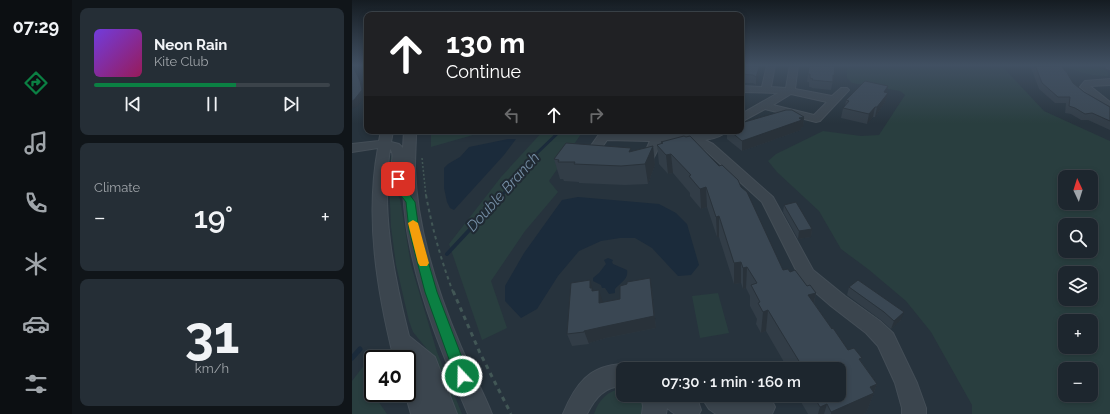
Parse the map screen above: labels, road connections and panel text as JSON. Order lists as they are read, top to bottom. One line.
{"water":["Double Branch"],"north":"top","page":{"tabs":"07:29","turn":["130 m","Continue"],"song":["Neon Rain","Kite Club"],"tile":["Climate",["31","km/h"]],"map_buttons":["+","−"],"heat":["−","19°","+"],"limit":"40","trip":"07:30 · 1 min · 160 m"}}
